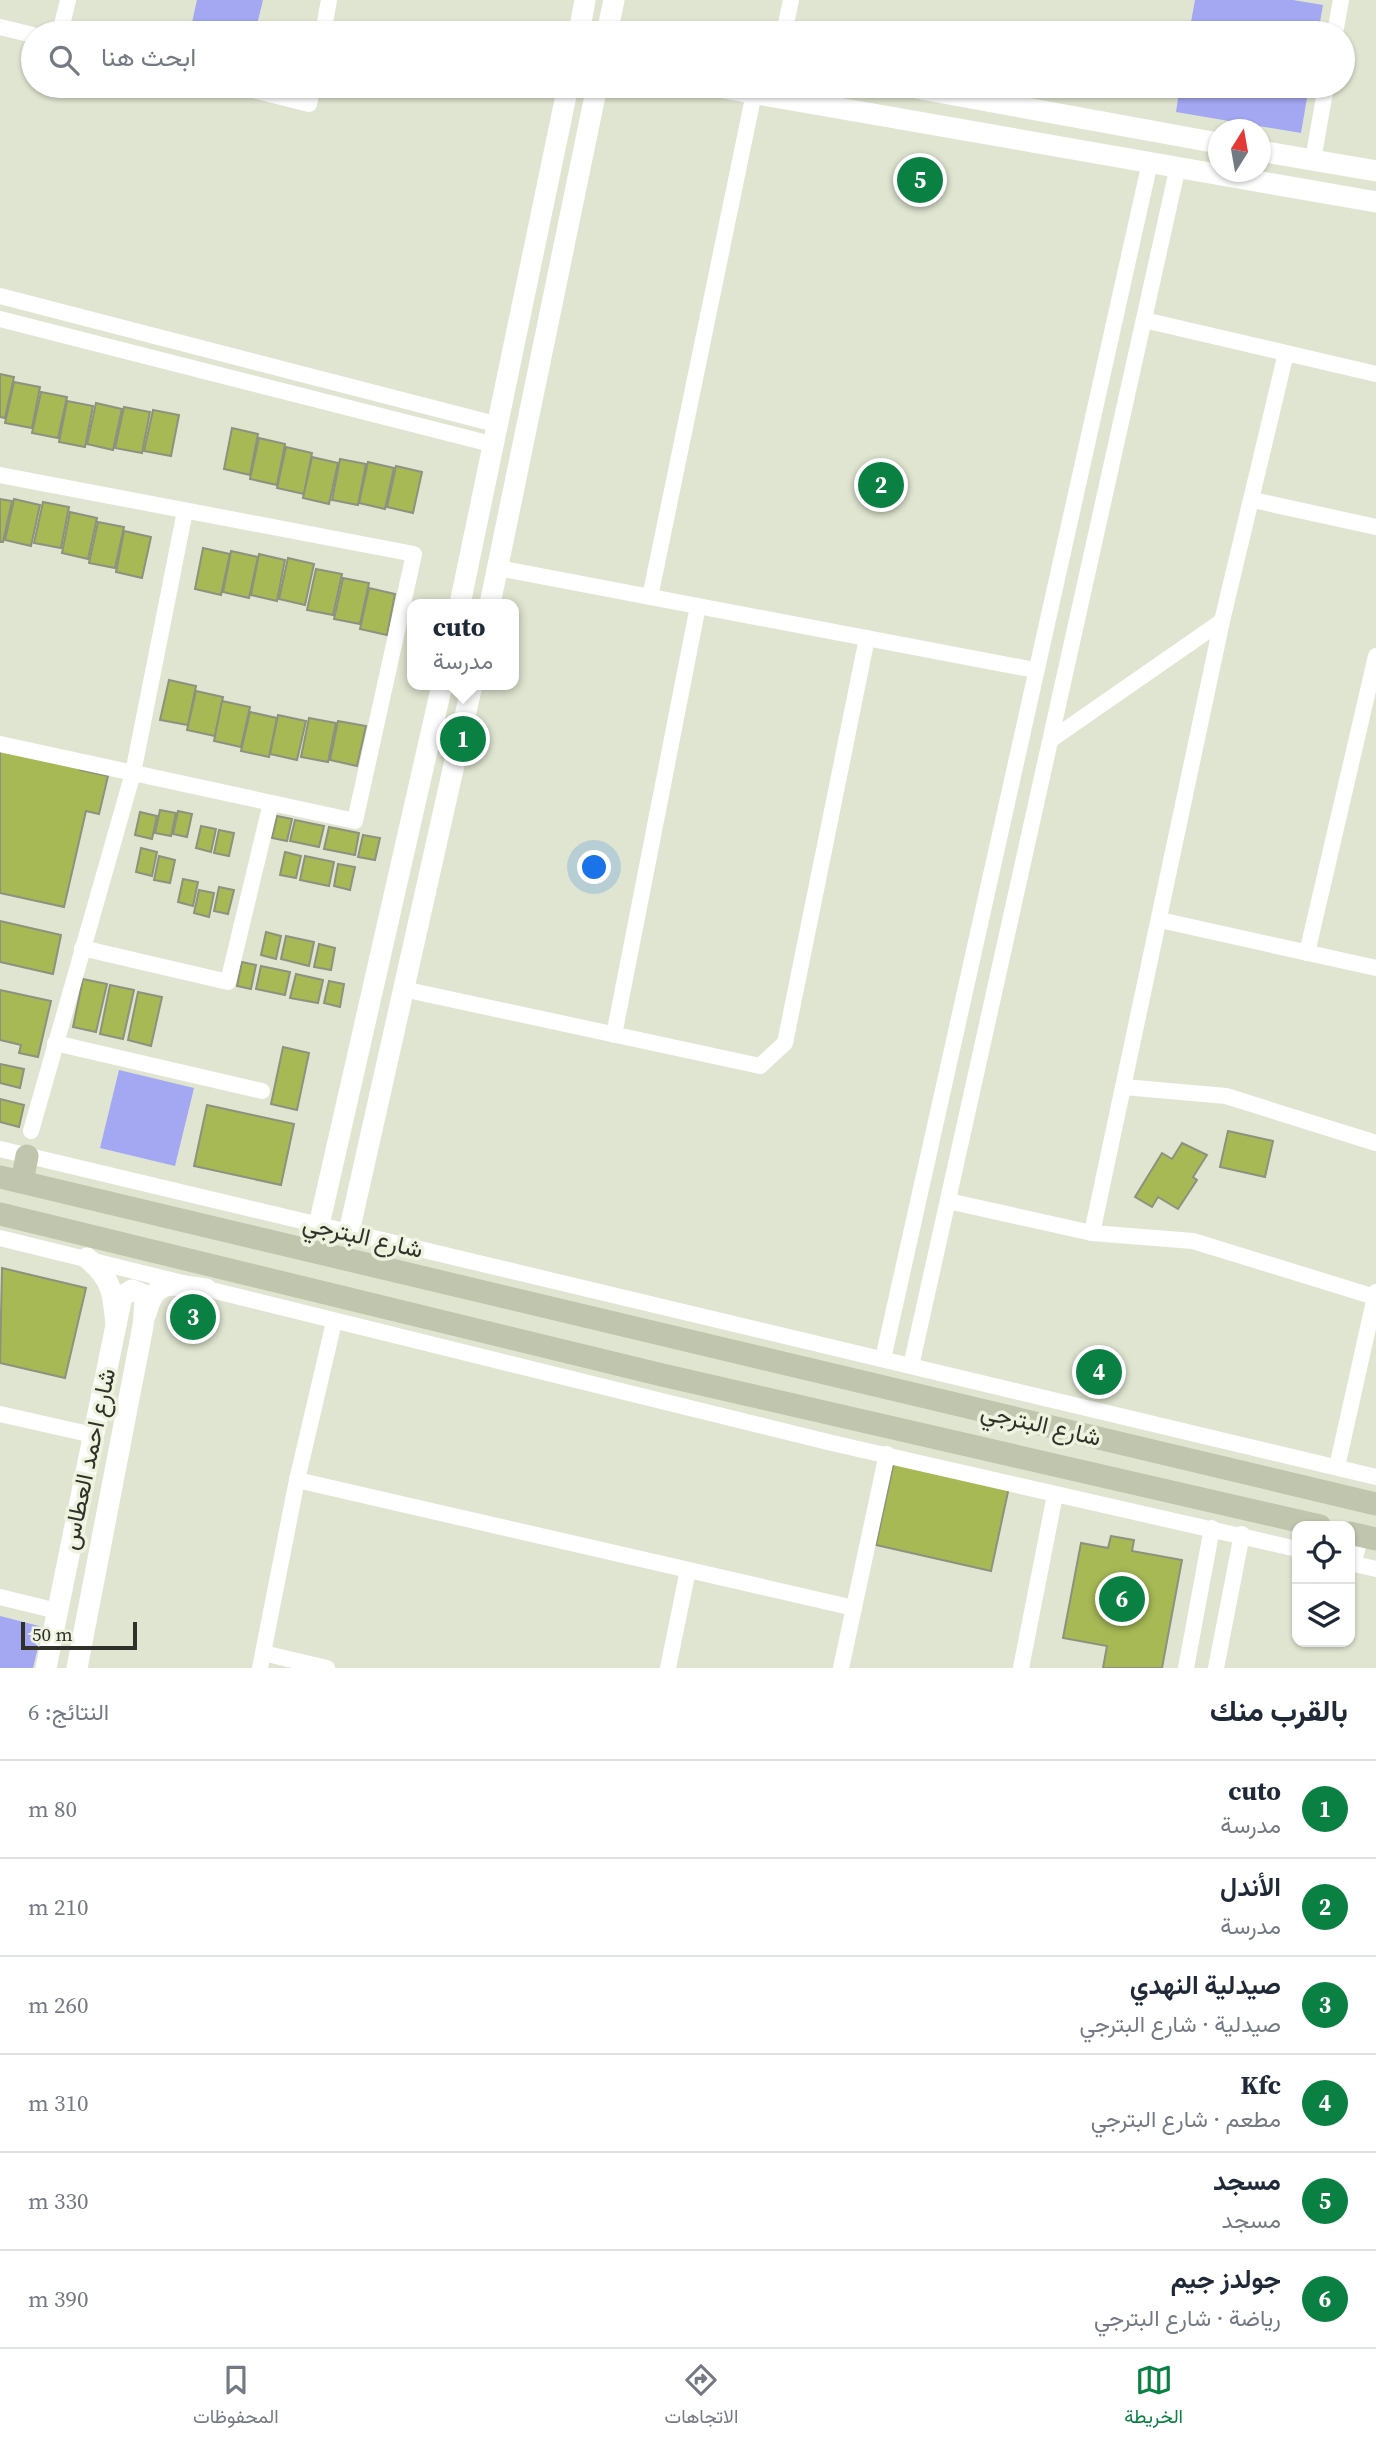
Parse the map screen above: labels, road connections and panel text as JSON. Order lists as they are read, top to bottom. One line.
{"streets":{"main road":["شارع البترجي"],"street":["شارع احمد العطاس"]},"scale_bar":"50 m","north":"top","page":{"search":"ابحث هنا","pins":["5","2","1","3","4","6"],"popup":["cuto","مدرسة"],"scale":"50 m","heading":["بالقرب منك","النتائج: 6"],"list":[{"mark":"1","name":"cuto","note":"مدرسة","value":"80 m"},{"mark":"2","name":"الأندل","note":"مدرسة","value":"210 m"},{"mark":"3","name":"صيدلية النهدي","note":"صيدلية · شارع البترجي","value":"260 m"},{"mark":"4","name":"Kfc","note":"مطعم · شارع البترجي","value":"310 m"},{"mark":"5","name":"مسجد","note":"مسجد","value":"330 m"},{"mark":"6","name":"جولدز جيم","note":"رياضة · شارع البترجي","value":"390 m"}],"nav":["الخريطة","الاتجاهات","المحفوظات"]}}
